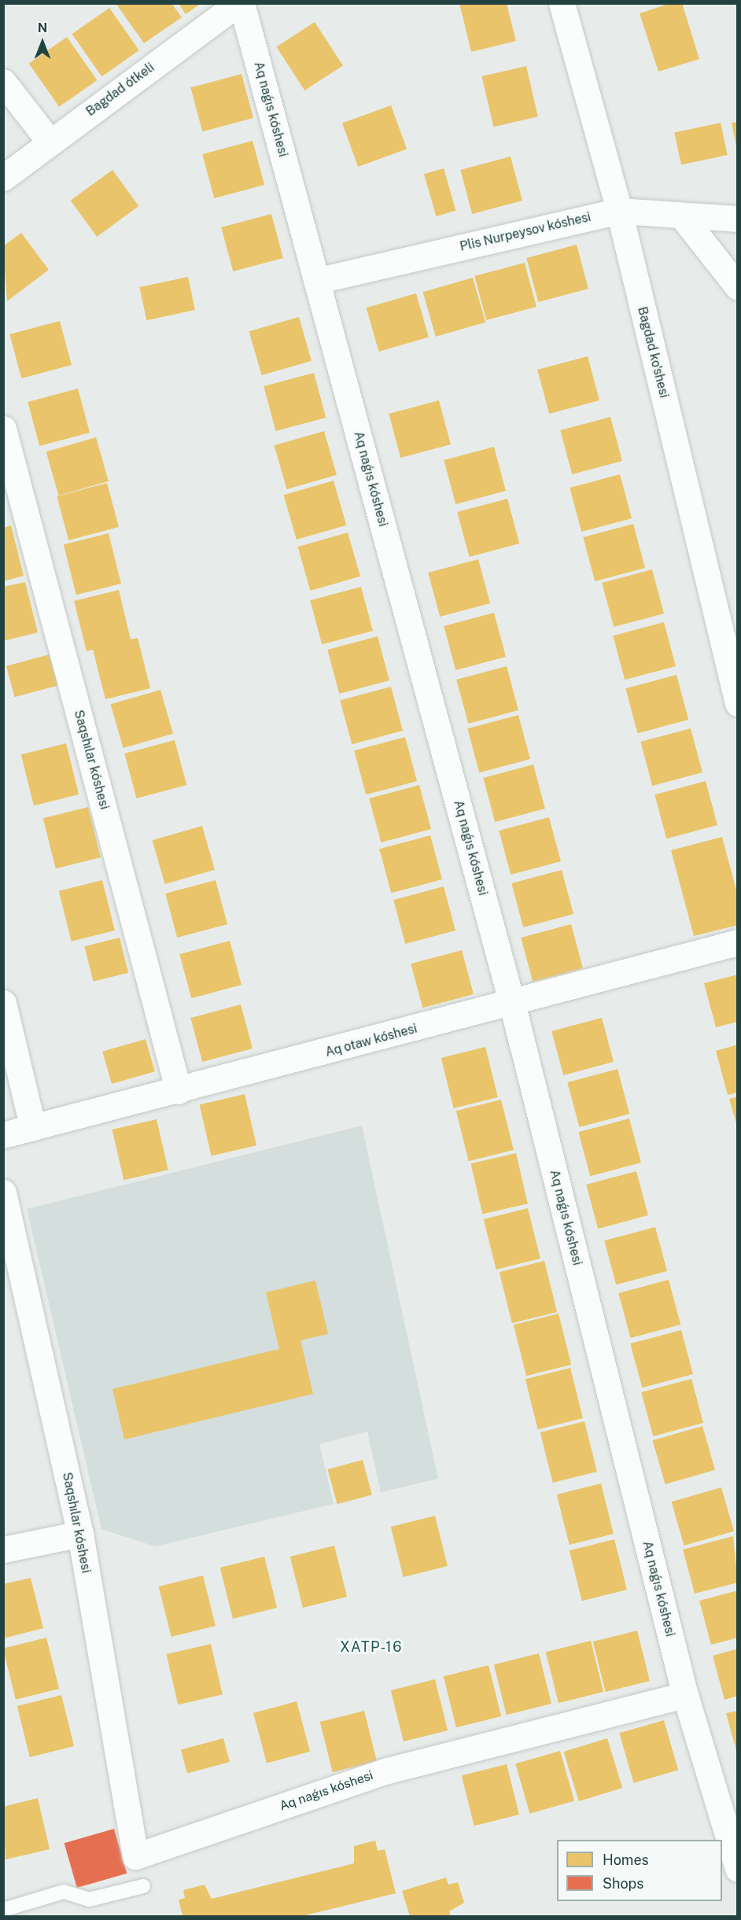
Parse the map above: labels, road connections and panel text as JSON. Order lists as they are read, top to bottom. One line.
{"streets":{"street":["Bagdad ótkeli","Aq naǵıs kóshesi","Plis Nurpeysov kóshesi","Bagdad ko'shesi","Saqshılar kóshesi","Aq otaw kóshesi"]},"crossings":[["Bagdad ótkeli","Aq naǵıs kóshesi"],["Aq naǵıs kóshesi","Plis Nurpeysov kóshesi"],["Aq naǵıs kóshesi","Saqshılar kóshesi"],["Aq naǵıs kóshesi","Aq otaw kóshesi"],["Plis Nurpeysov kóshesi","Bagdad ko'shesi"],["Saqshılar kóshesi","Aq otaw kóshesi"]],"districts":["XATP-16"],"legend":["Homes","Shops"],"north":"top"}
